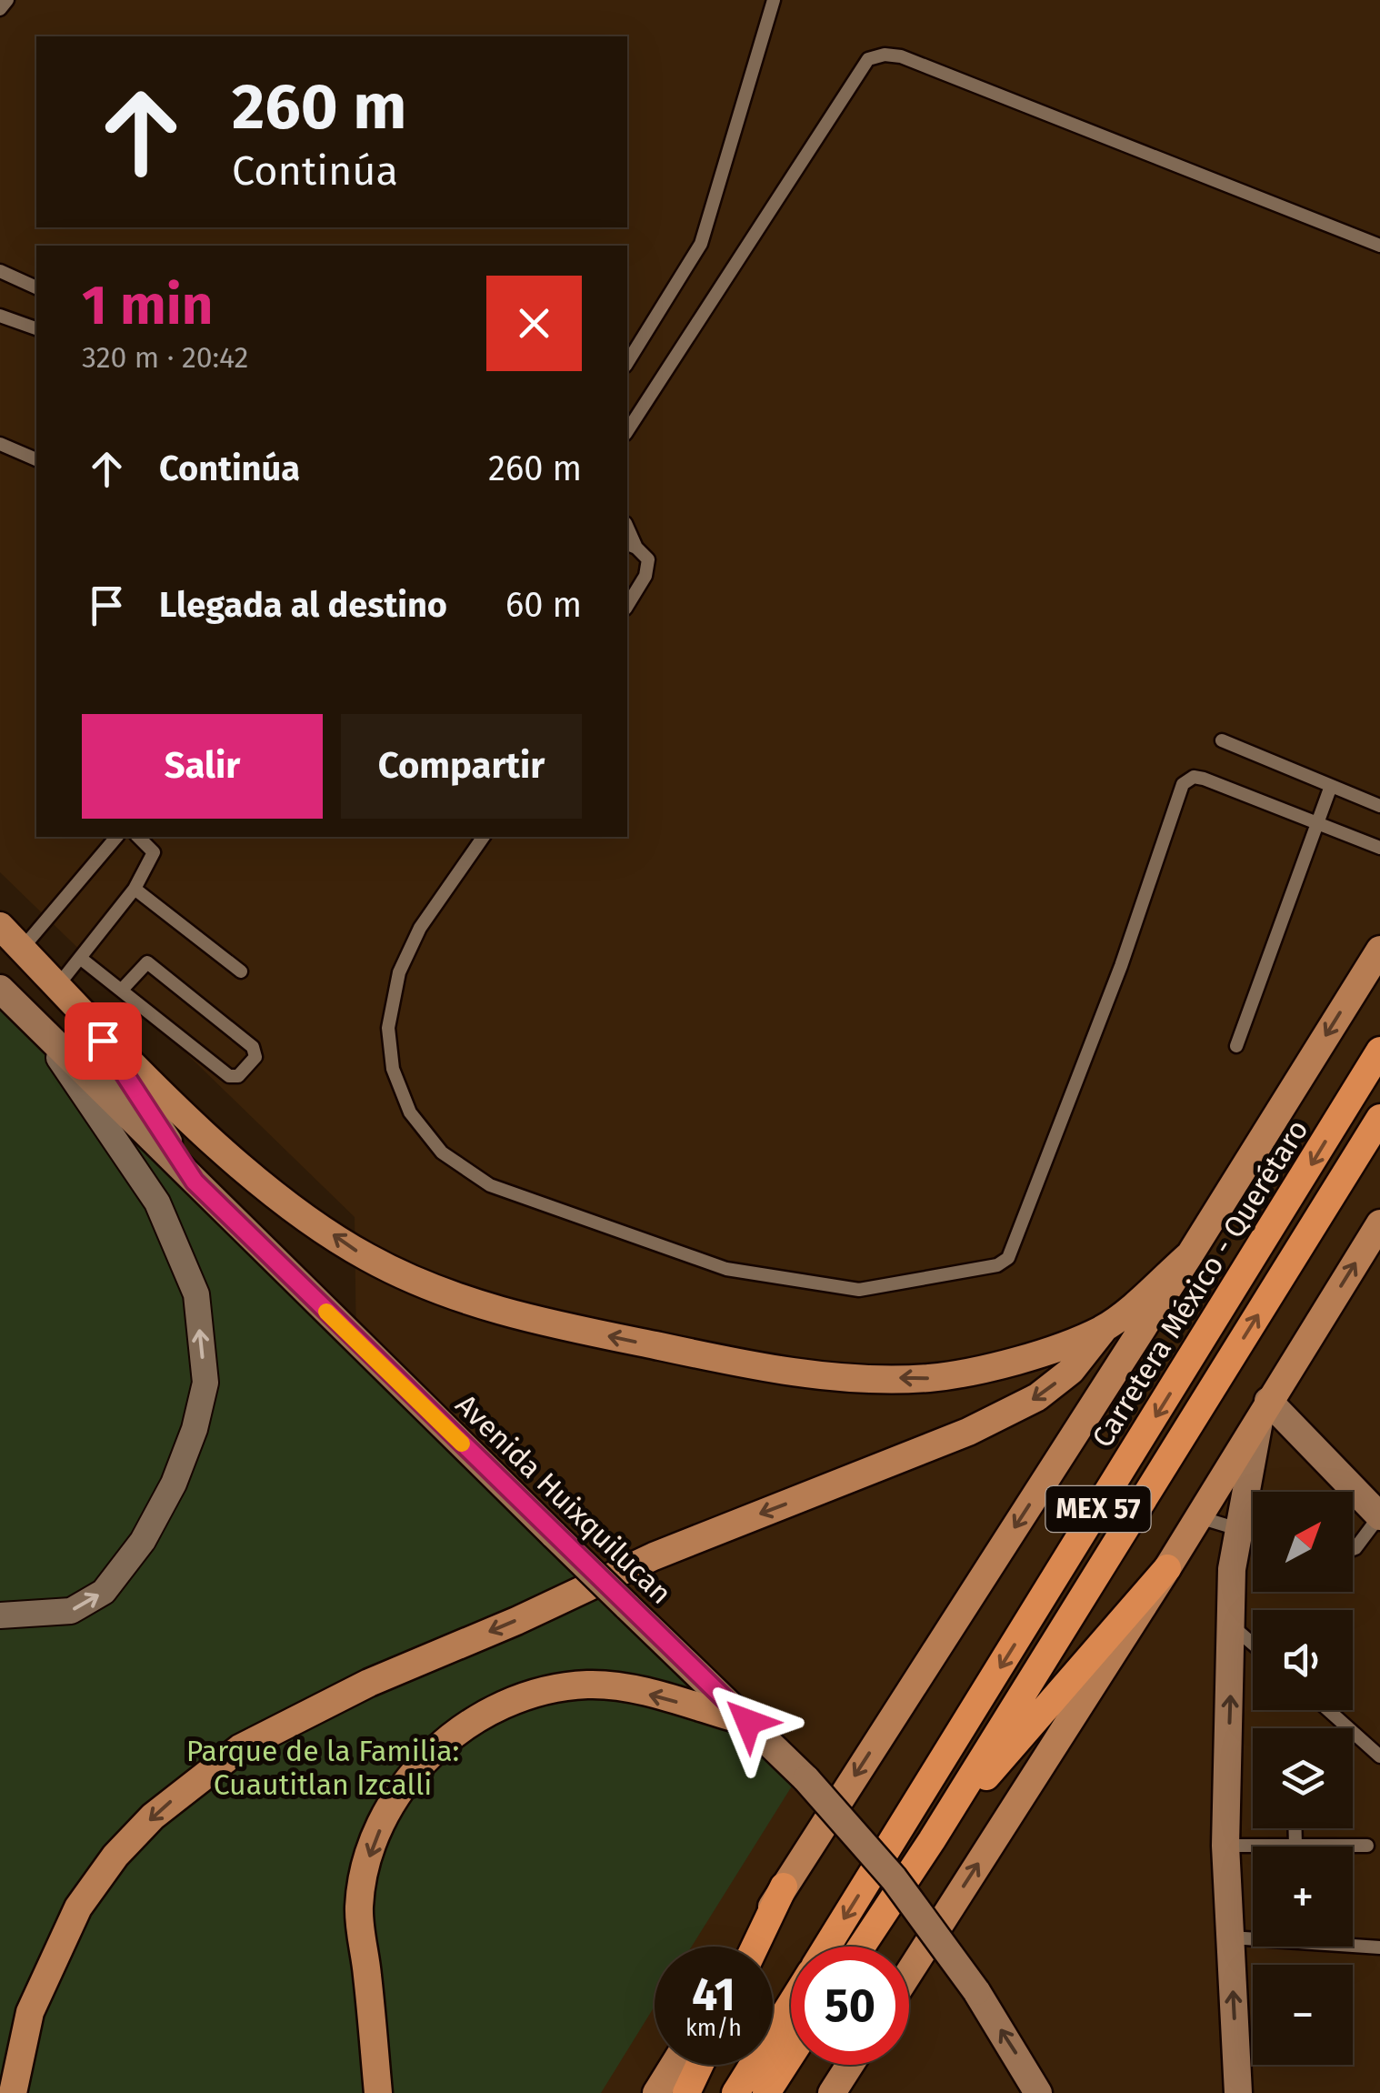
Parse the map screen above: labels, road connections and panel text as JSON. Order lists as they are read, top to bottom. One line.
{"streets":{"highway":["Carretera México - Querétaro","MEX 57"],"main road":["Avenida Huixquilucan"]},"parks":["Parque de la Familia: Cuautitlan Izcalli"],"north":"top right","page":{"turn":["260 m","Continúa"],"heading":["1 min","320 m · 20:42"],"list":[{"name":"Continúa","value":"260 m"},{"name":"Llegada al destino","value":"60 m"}],"buttons":["Salir","Compartir"],"map_buttons":["+","−"],"speed":"41 km/h","limit":"50"}}
